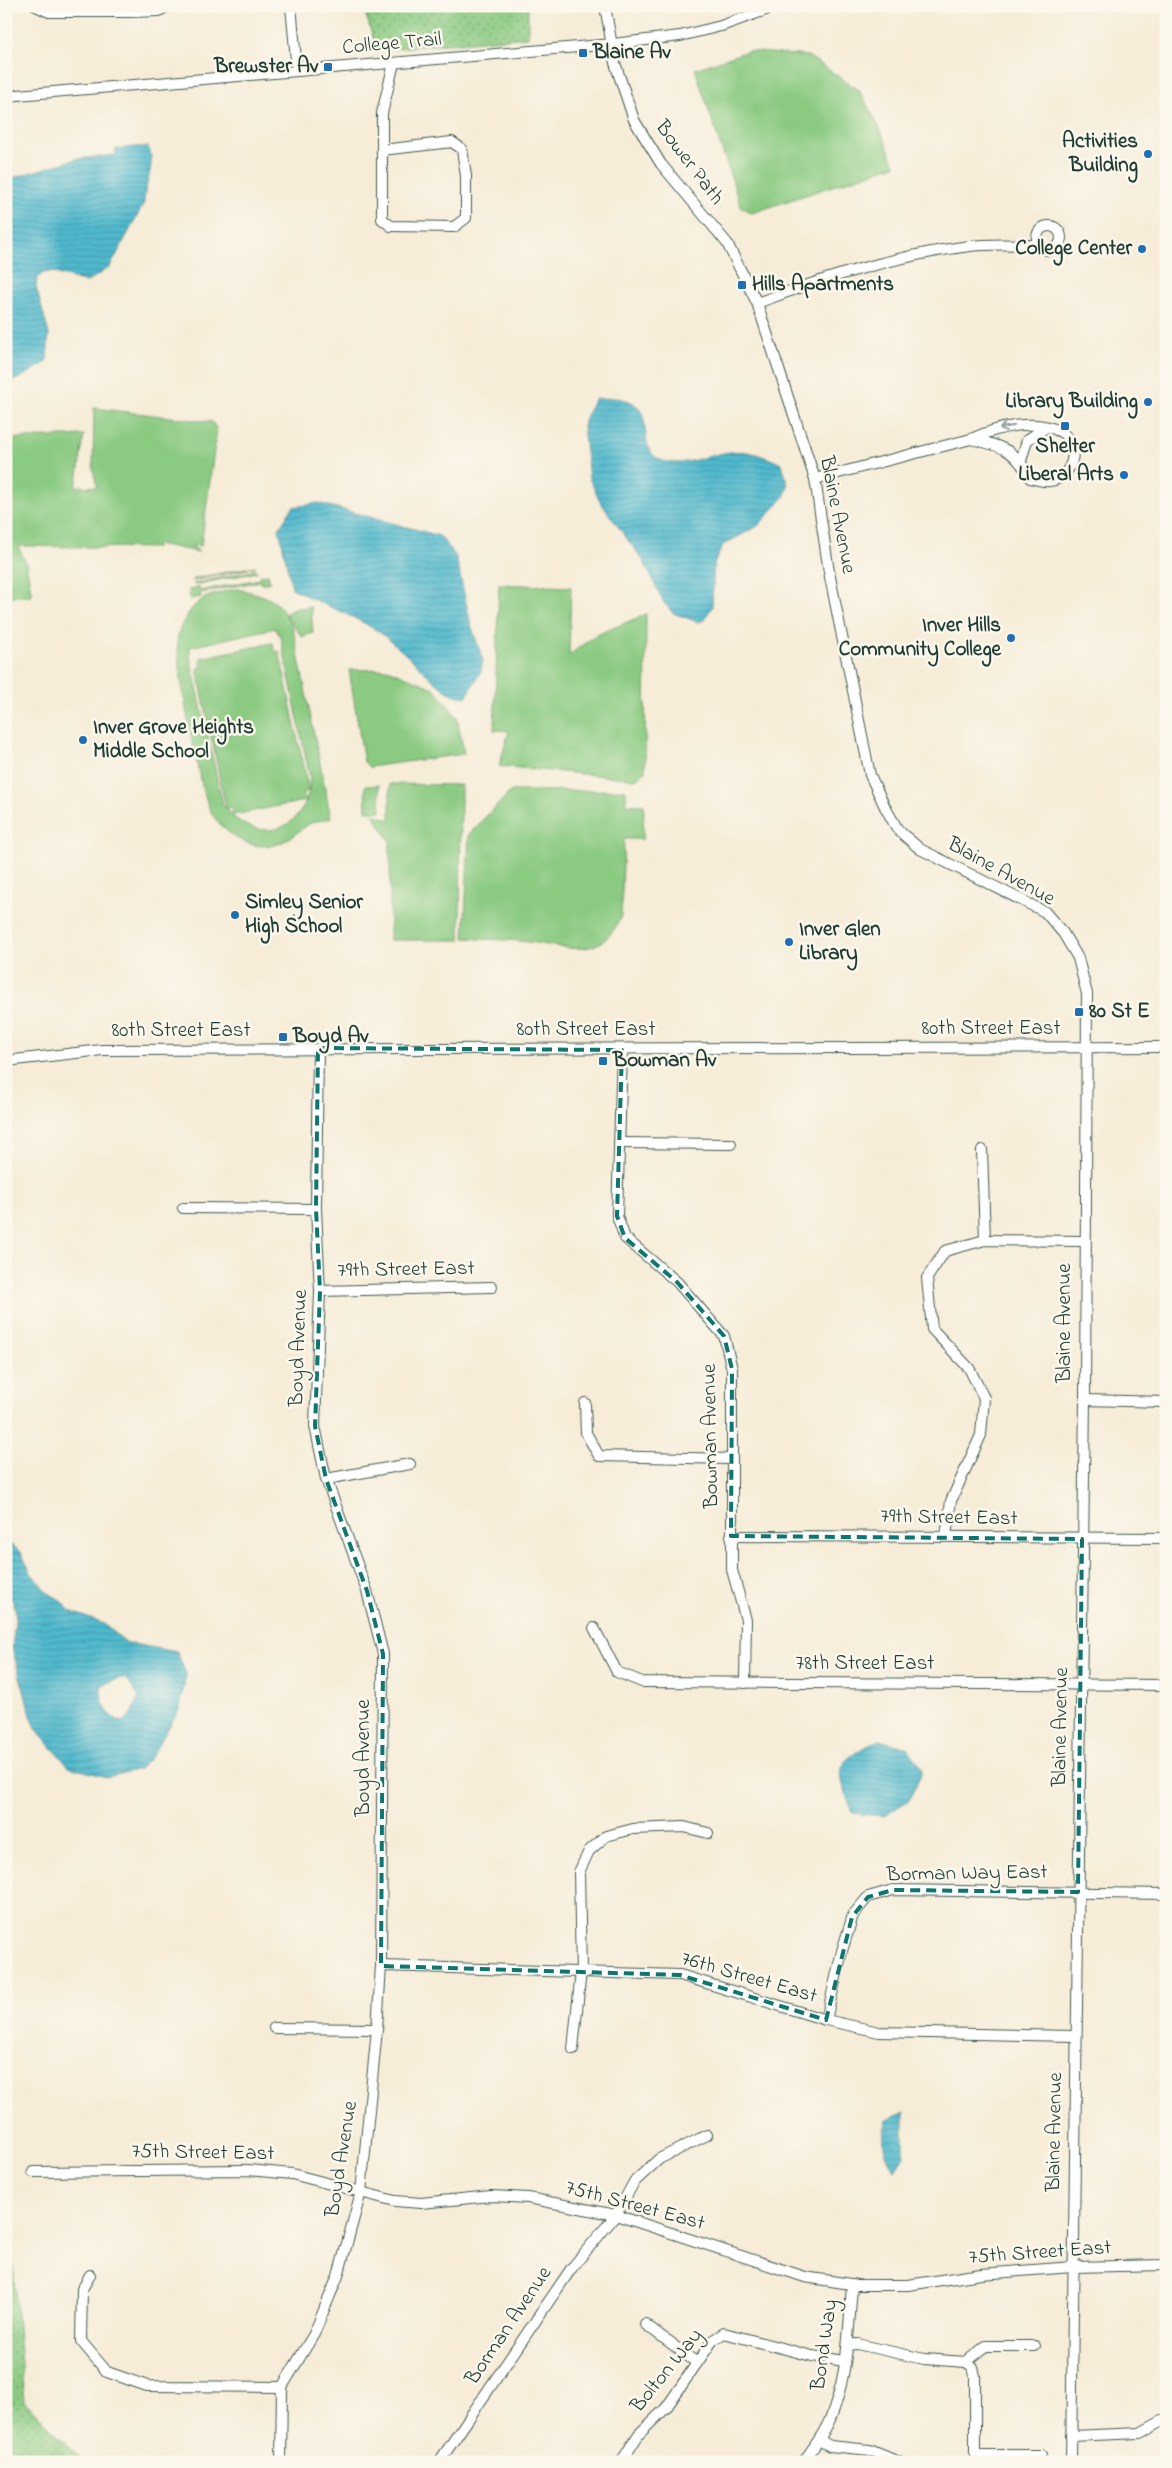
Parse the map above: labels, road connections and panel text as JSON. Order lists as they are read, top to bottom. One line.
{"streets":{"street":["College Trail","Bower Path","Blaine Avenue","80th Street East","79th Street East","Boyd Avenue","Bowman Avenue","78th Street East","Borman Way East","76th Street East","75th Street East","Borman Avenue","Bond Way","Bolton Way"]},"crossings":[["College Trail","Bower Path"],["Bower Path","Blaine Avenue"],["Blaine Avenue","80th Street East"],["Blaine Avenue","79th Street East"],["Blaine Avenue","78th Street East"],["Blaine Avenue","Borman Way East"],["Blaine Avenue","76th Street East"],["Blaine Avenue","75th Street East"],["80th Street East","Boyd Avenue"],["80th Street East","Bowman Avenue"],["79th Street East","Boyd Avenue"],["79th Street East","Bowman Avenue"],["Boyd Avenue","76th Street East"],["Boyd Avenue","75th Street East"],["Bowman Avenue","78th Street East"],["Borman Way East","76th Street East"],["75th Street East","Borman Avenue"],["75th Street East","Bond Way"],["Bond Way","Bolton Way"]],"places":{"transit":["Blaine Av","Brewster Av","Hills Apartments","Shelter","80 St E","Boyd Av","Bowman Av"],"other":["Activities Building","College Center","Library Building","Liberal Arts","Inver Hills Community College","Inver Grove Heights Middle School","Simley Senior High School","Inver Glen Library"]}}
